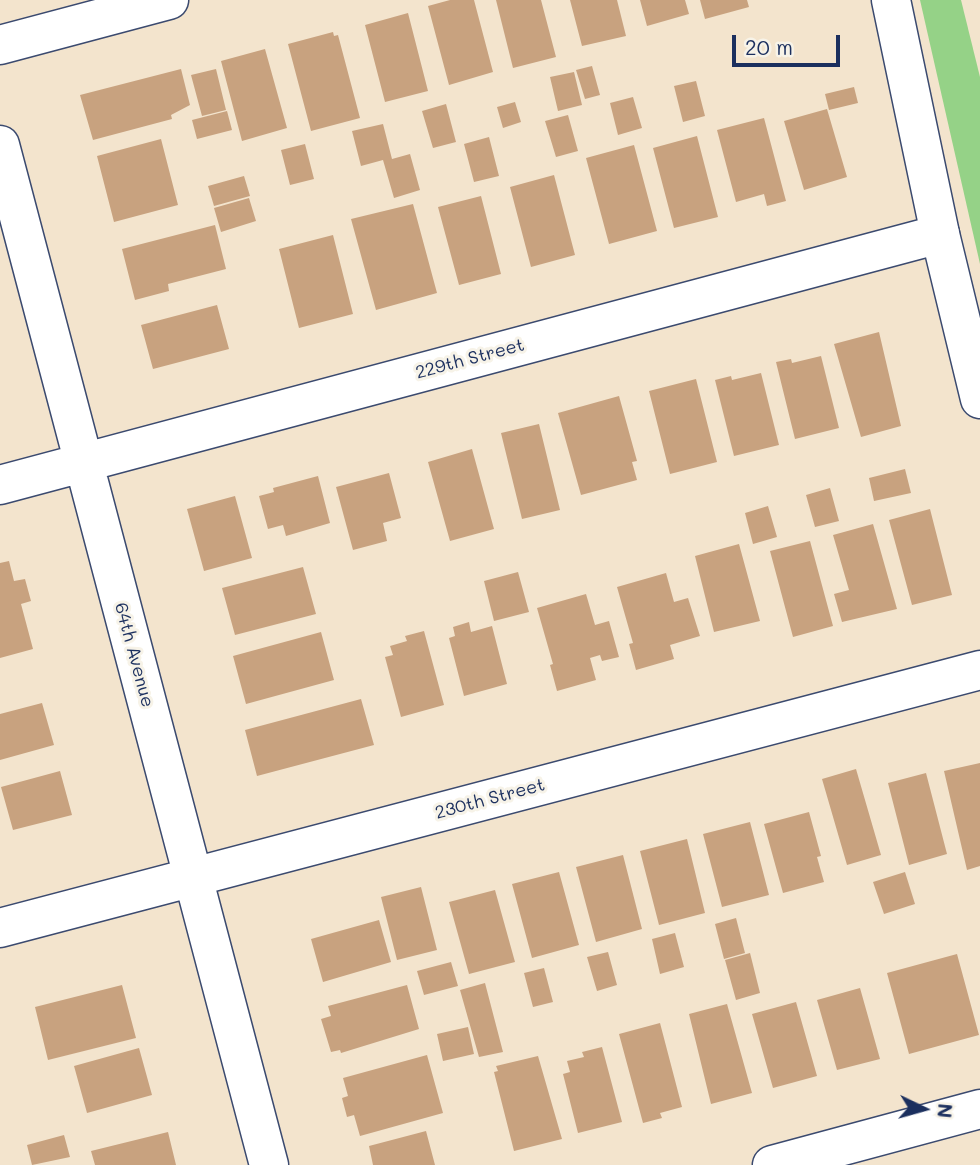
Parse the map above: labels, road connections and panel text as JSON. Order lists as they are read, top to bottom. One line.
{"streets":{"street":["229th Street","64th Avenue","230th Street"]},"crossings":[["229th Street","64th Avenue"],["64th Avenue","230th Street"]],"scale_bar":"20 m","north":"right"}
